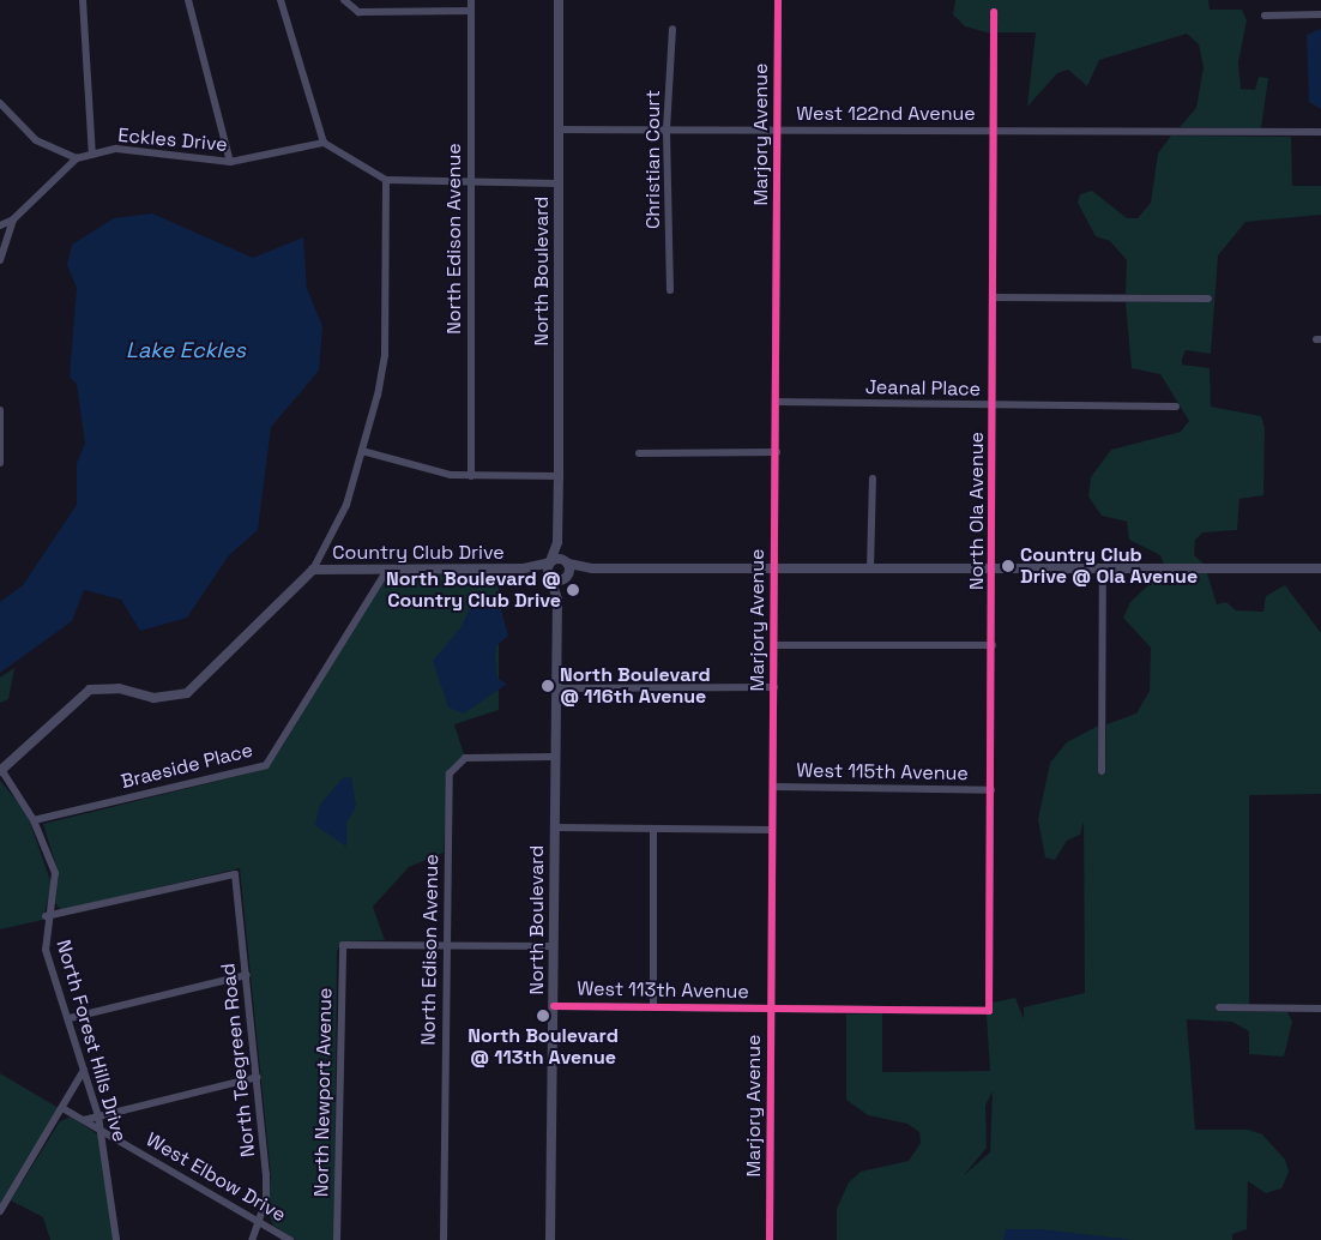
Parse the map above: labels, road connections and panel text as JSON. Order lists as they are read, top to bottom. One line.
{"streets":{"street":["West 122nd Avenue","Marjory Avenue","Eckles Drive","Christian Court","North Edison Avenue","North Boulevard","Jeanal Place","North Ola Avenue","Country Club Drive","Braeside Place","West 115th Avenue","West 113th Avenue","North Forest Hills Drive","North Teegreen Road","North Newport Avenue","West Elbow Drive"]},"crossings":[["West 122nd Avenue","Marjory Avenue"],["West 122nd Avenue","Christian Court"],["West 122nd Avenue","North Boulevard"],["West 122nd Avenue","North Ola Avenue"],["Marjory Avenue","Jeanal Place"],["Marjory Avenue","West 115th Avenue"],["Marjory Avenue","West 113th Avenue"],["North Edison Avenue","North Boulevard"],["North Edison Avenue","North Newport Avenue"],["North Boulevard","Country Club Drive"],["North Boulevard","West 113th Avenue"],["Jeanal Place","North Ola Avenue"],["North Ola Avenue","West 115th Avenue"],["North Ola Avenue","West 113th Avenue"],["Country Club Drive","Braeside Place"],["Country Club Drive","North Forest Hills Drive"],["Braeside Place","North Forest Hills Drive"],["North Forest Hills Drive","North Teegreen Road"],["North Forest Hills Drive","West Elbow Drive"],["North Teegreen Road","West Elbow Drive"]],"water":["Lake Eckles"],"places":["Country Club Drive @ Ola Avenue","North Boulevard @ Country Club Drive","North Boulevard @ 116th Avenue","North Boulevard @ 113th Avenue"]}
